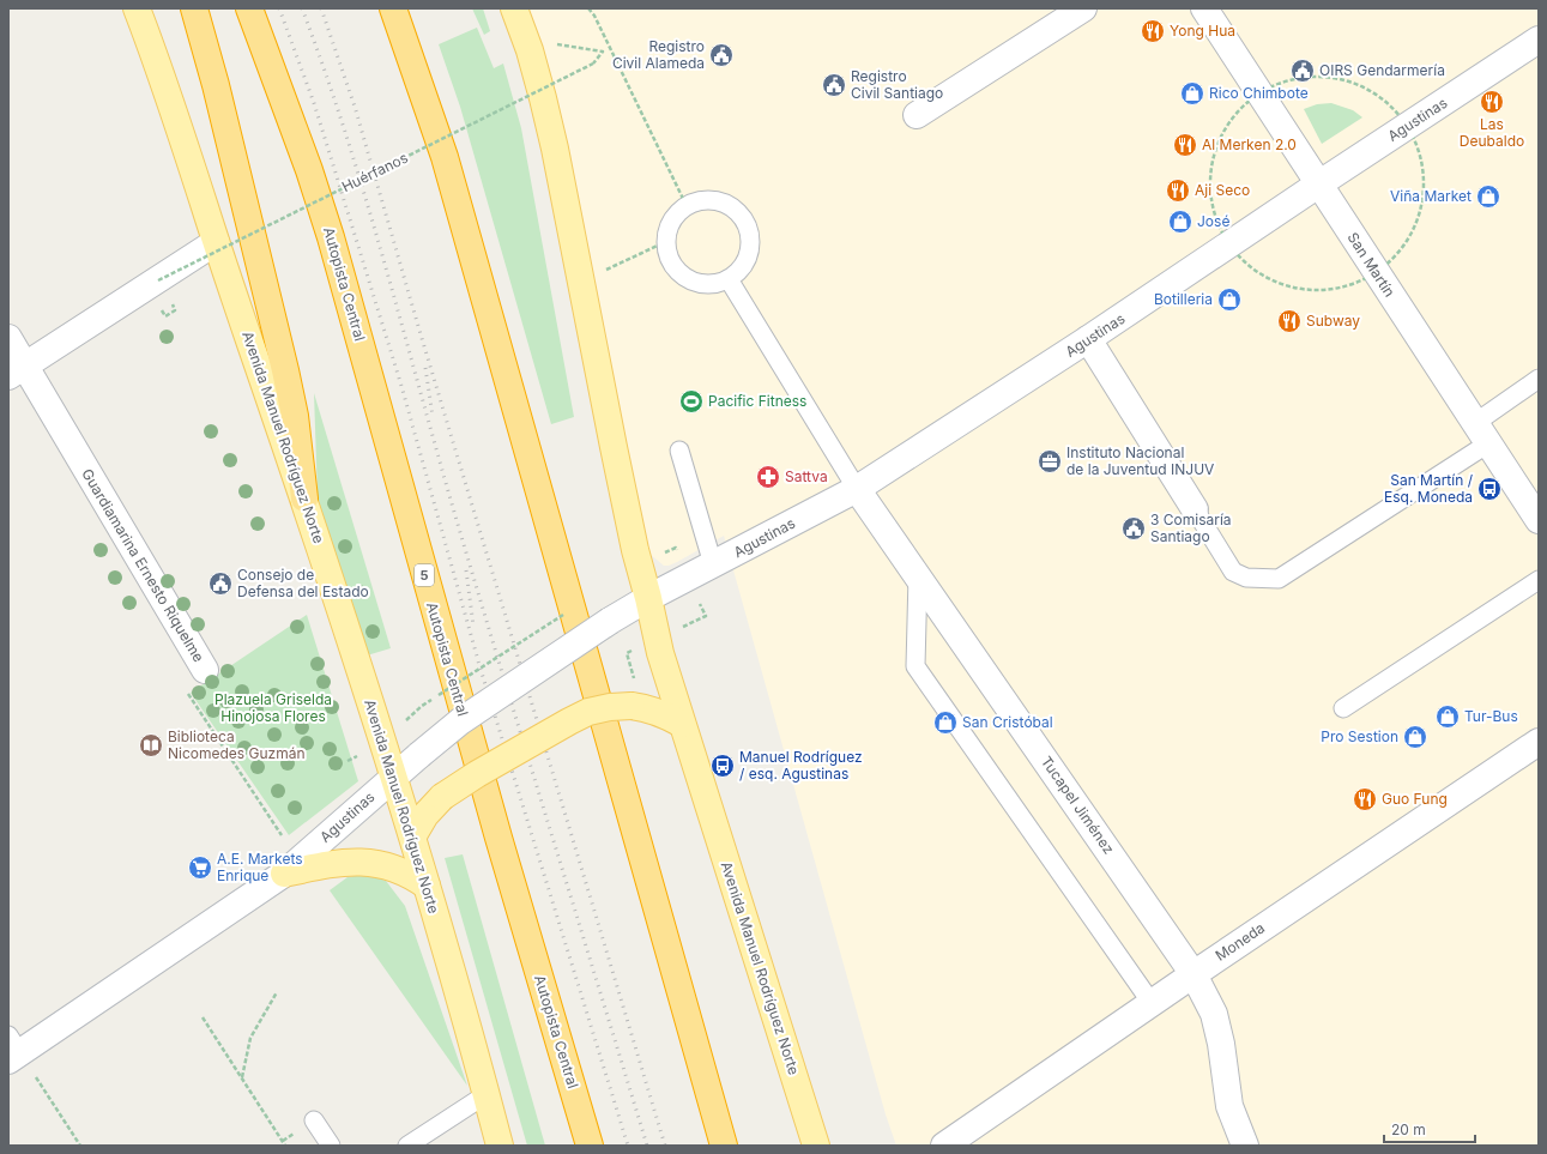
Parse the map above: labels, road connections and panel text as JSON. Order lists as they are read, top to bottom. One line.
{"streets":{"highway":["Autopista Central","5"],"main road":["Avenida Manuel Rodríguez Norte"],"street":["Agustinas","San Martín","Guardiamarina Ernesto Riquelme","Tucapel Jiménez","Moneda"],"path":["Huérfanos"]},"crossings":[["Agustinas","San Martín"],["Agustinas","Avenida Manuel Rodríguez Norte"],["Agustinas","Tucapel Jiménez"],["Huérfanos","Avenida Manuel Rodríguez Norte"],["Tucapel Jiménez","Moneda"]],"parks":["Plazuela Griselda Hinojosa Flores"],"places":{"restaurant":["Yong Hua","Las Deubaldo","Al Merken 2.0","Aji Seco","Subway","Guo Fung"],"public building":["Registro Civil Alameda","OIRS Gendarmería","Registro Civil Santiago","3 Comisaría Santiago","Consejo de Defensa del Estado"],"shop":["Rico Chimbote","Viña Market","José","Botilleria","Tur-Bus","San Cristóbal","Pro Sestion"],"sports":["Pacific Fitness"],"office":["Instituto Nacional de la Juventud INJUV"],"pharmacy":["Sattva"],"bus stop":["San Martín / Esq. Moneda","Manuel Rodríguez / esq. Agustinas"],"library":["Biblioteca Nicomedes Guzmán"],"supermarket":["A.E. Markets Enrique"]},"scale_bar":"20 m"}
